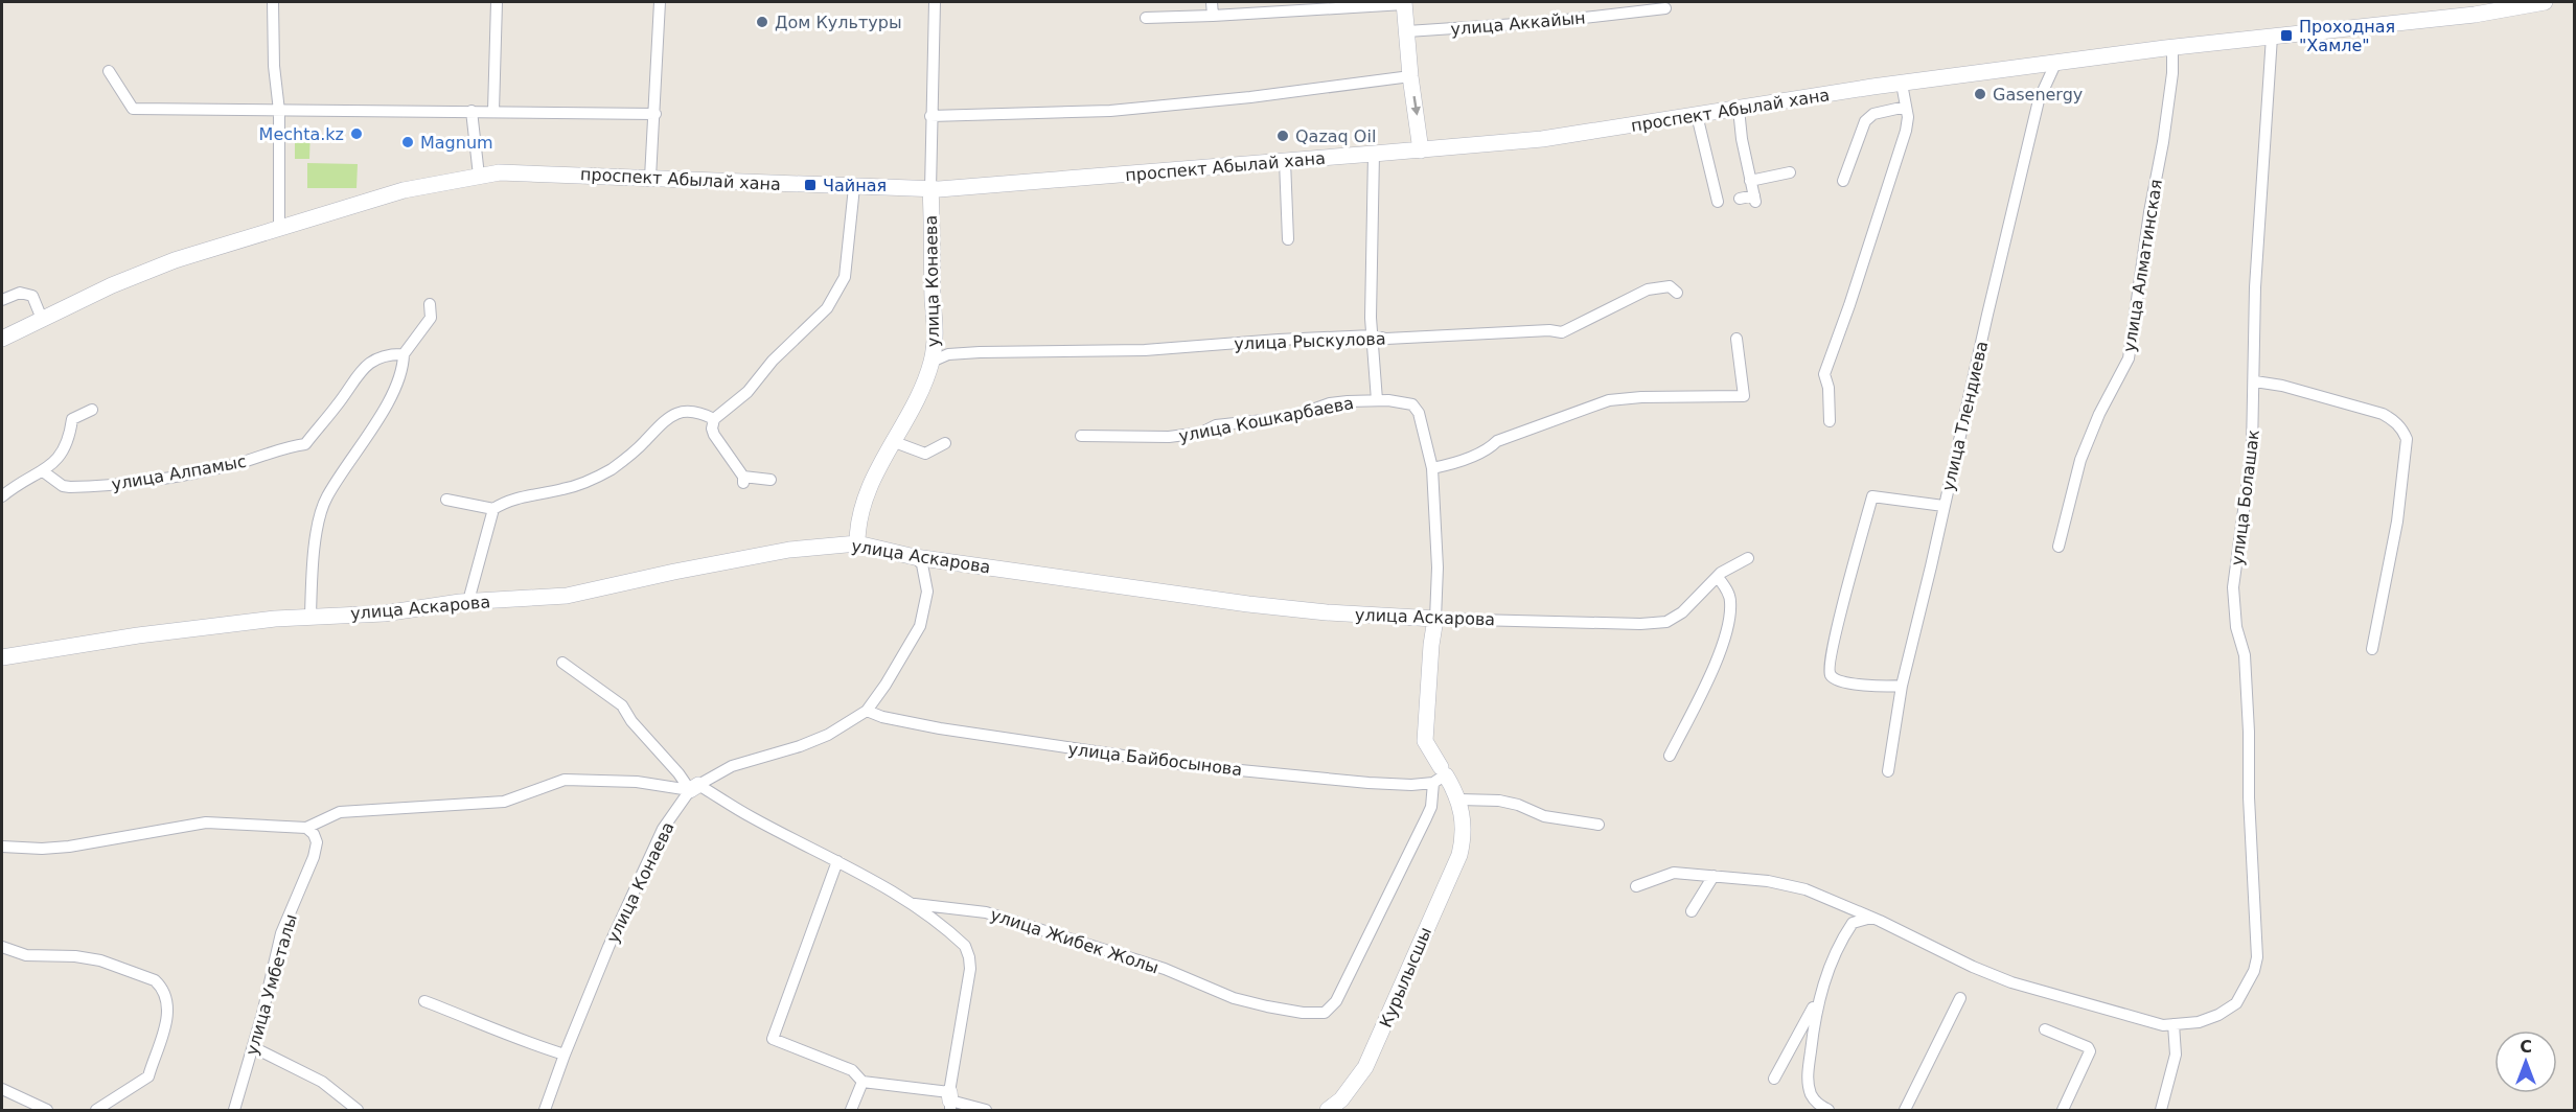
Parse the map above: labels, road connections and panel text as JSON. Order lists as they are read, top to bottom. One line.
{"streets":{"main road":["проспект Абылай хана","улица Конаева","улица Аскарова","Курылысшы"],"street":["улица Аккайын","улица Алматинская","улица Рыскулова","улица Тлендиева","улица Кошкарбаева","улица Алпамыс","улица Болашак","улица Байбосынова","улица Жибек Жолы","улица Умбеталы"]},"crossings":[["проспект Абылай хана","улица Алматинская"],["проспект Абылай хана","улица Конаева"],["проспект Абылай хана","улица Тлендиева"],["проспект Абылай хана","улица Болашак"],["улица Конаева","улица Рыскулова"],["улица Конаева","улица Аскарова"],["улица Конаева","улица Байбосынова"],["улица Конаева","улица Жибек Жолы"],["улица Аскарова","Курылысшы"],["улица Байбосынова","улица Жибек Жолы"],["улица Байбосынова","Курылысшы"],["улица Жибек Жолы","Курылысшы"],["улица Жибек Жолы","улица Умбеталы"]],"places":{"other":["Дом Культуры","Gasenergy","Mechta.kz","Qazaq Oil","Magnum"],"transit":["Проходная \"Хамле\"","Чайная"]},"north":"top"}
